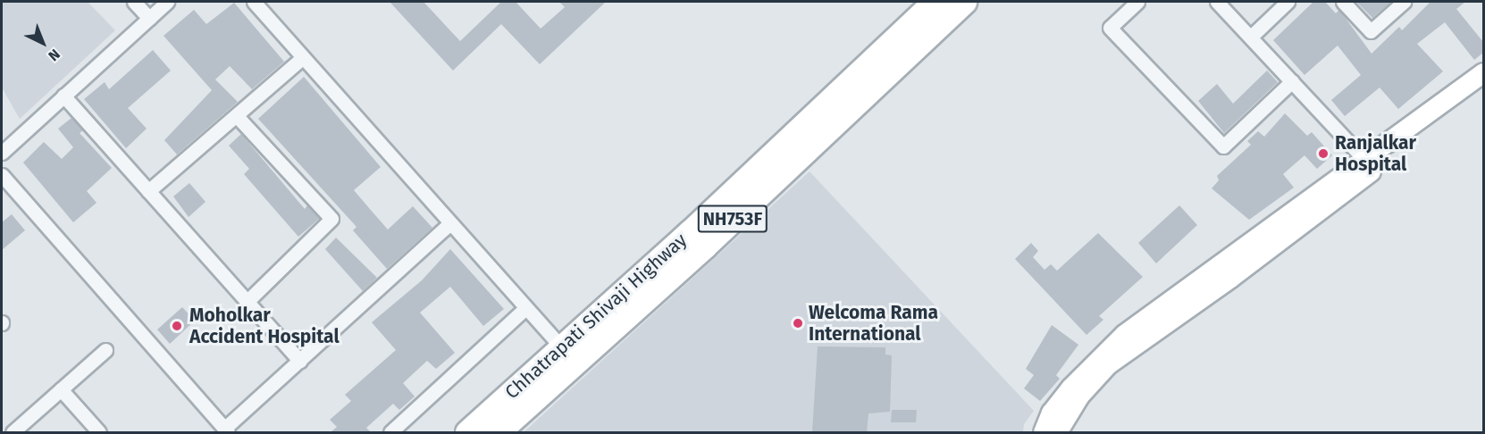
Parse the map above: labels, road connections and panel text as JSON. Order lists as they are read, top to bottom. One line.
{"streets":{"highway":["NH753F","Chhatrapati Shivaji Highway"]},"places":["Ranjalkar Hospital","Welcoma Rama International","Moholkar Accident Hospital"],"north":"bottom right"}
